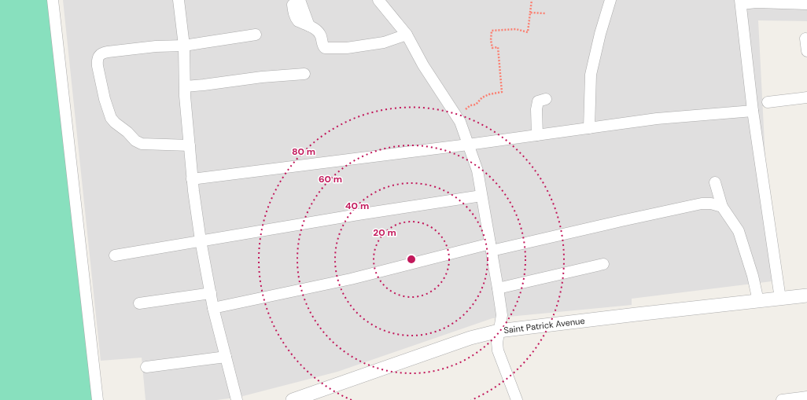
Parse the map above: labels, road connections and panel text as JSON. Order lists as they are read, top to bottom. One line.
{"streets":{"street":["Saint Patrick Avenue"]},"rings":["80 m","60 m","40 m","20 m"]}
